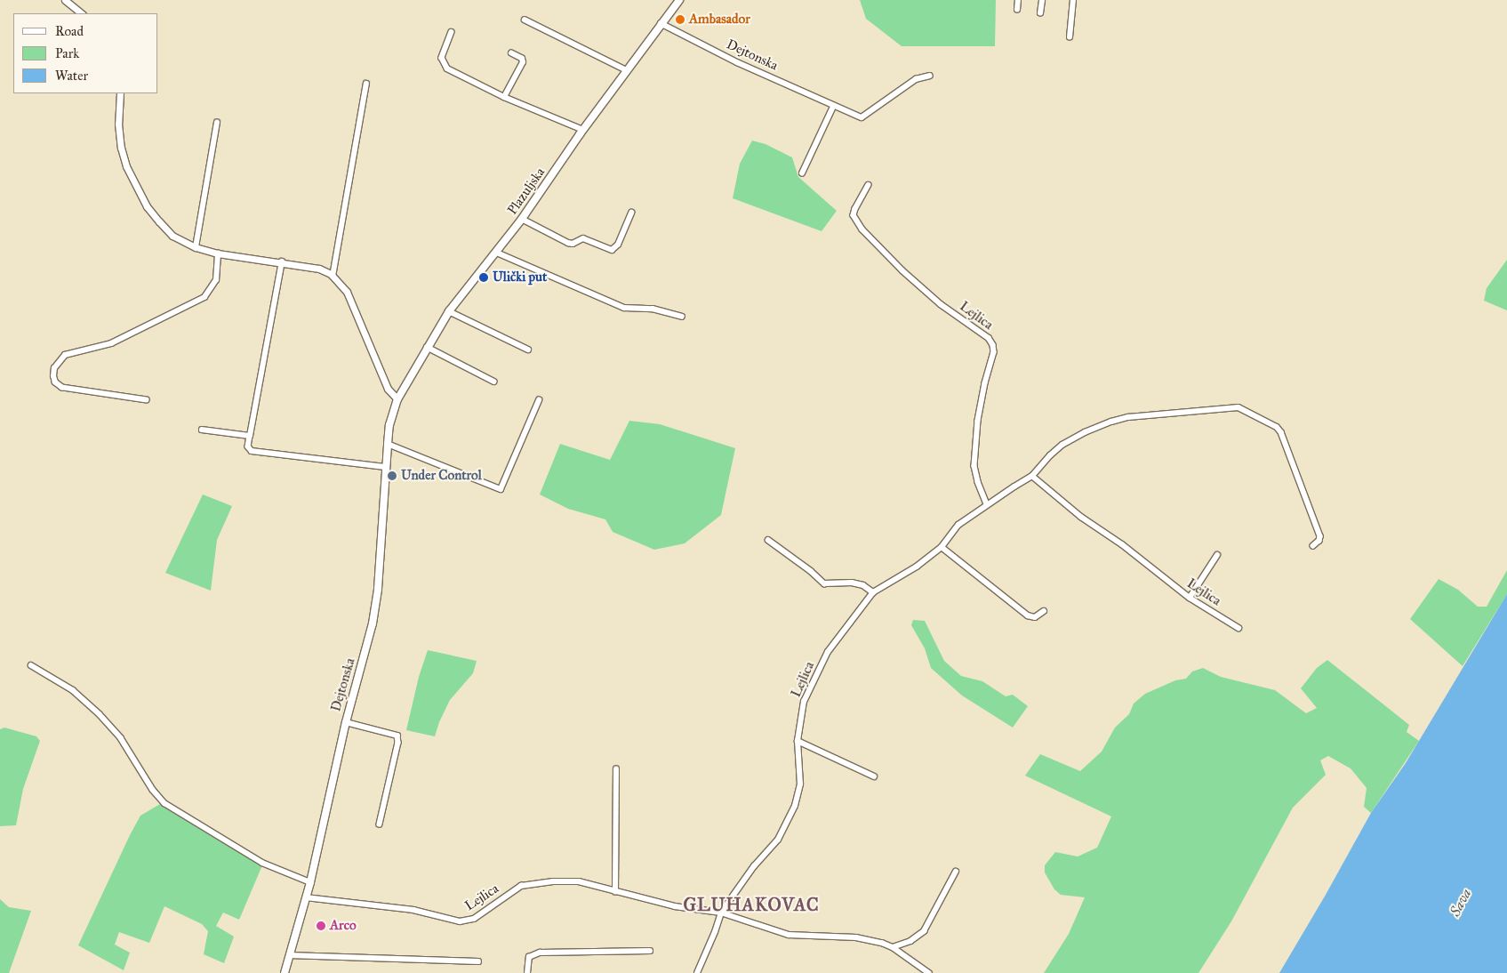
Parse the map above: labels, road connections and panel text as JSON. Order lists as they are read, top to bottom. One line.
{"streets":{"main road":["Dejtonska","Plazuljska"],"street":["Lejlica"]},"crossings":[["Dejtonska","Plazuljska"],["Dejtonska","Lejlica"]],"districts":["GLUHAKOVAC"],"water":["Sava"],"places":["Ambasador","Ulički put","Under Control","Arco"],"legend":["Road","Park","Water"]}
